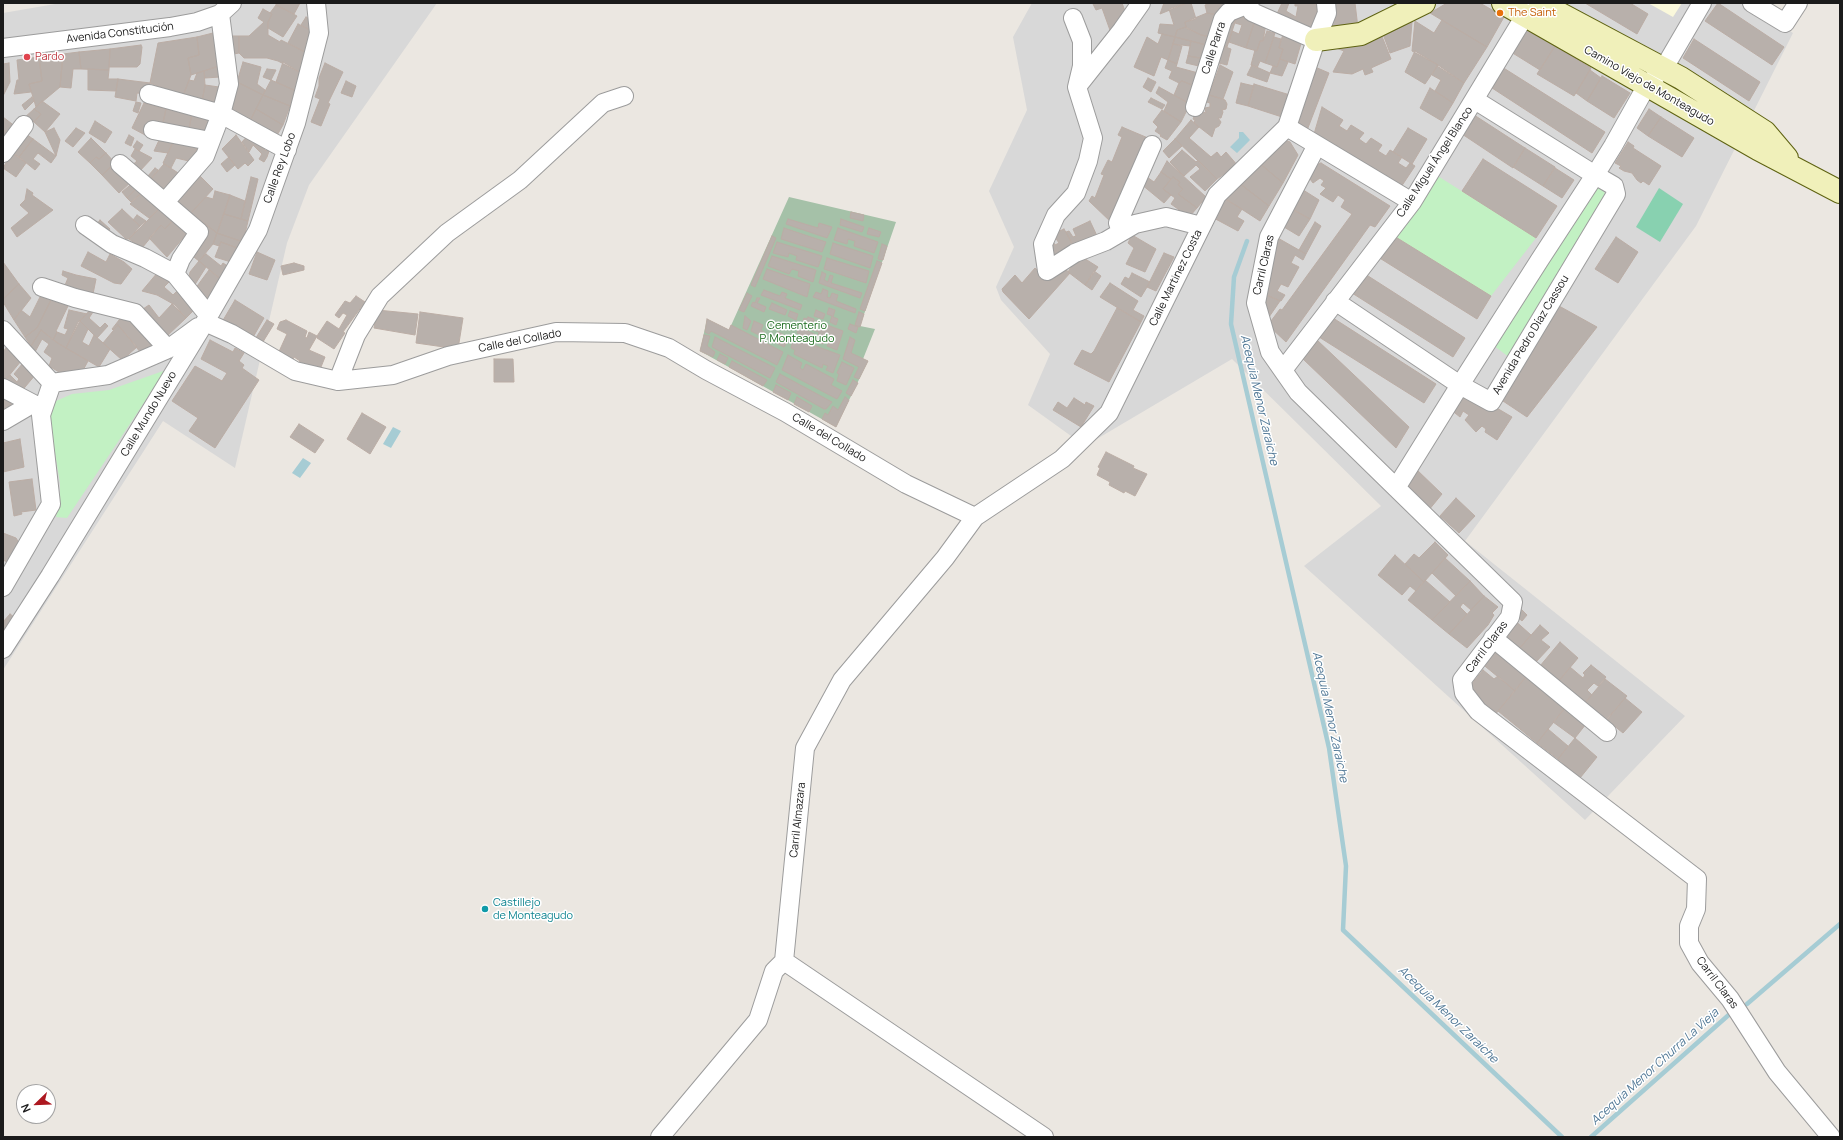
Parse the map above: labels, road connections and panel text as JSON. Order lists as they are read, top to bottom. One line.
{"streets":{"street":["Avenida Constitución","Calle Parra","Camino Viejo de Monteagudo","Calle Miguel Ángel Blanco","Calle Rey Lobo","Carril Claras","Calle Martinez Costa","Avenida Pedro Díaz Cassou","Calle del Collado","Calle Mundo Nuevo","Carril Almazara"]},"crossings":[["Camino Viejo de Monteagudo","Calle Miguel Ángel Blanco"],["Calle Miguel Ángel Blanco","Carril Claras"],["Calle Rey Lobo","Calle del Collado"],["Calle Rey Lobo","Calle Mundo Nuevo"],["Calle Martinez Costa","Calle del Collado"],["Calle Martinez Costa","Carril Almazara"],["Calle del Collado","Calle Mundo Nuevo"],["Calle del Collado","Carril Almazara"]],"water":["Acequia Menor Zaraiche","Acequia Menor Churra La Vieja"],"parks":["Cementerio P. Monteagudo"],"places":["The Saint","Pardo","Castillejo de Monteagudo"],"north":"bottom left"}
